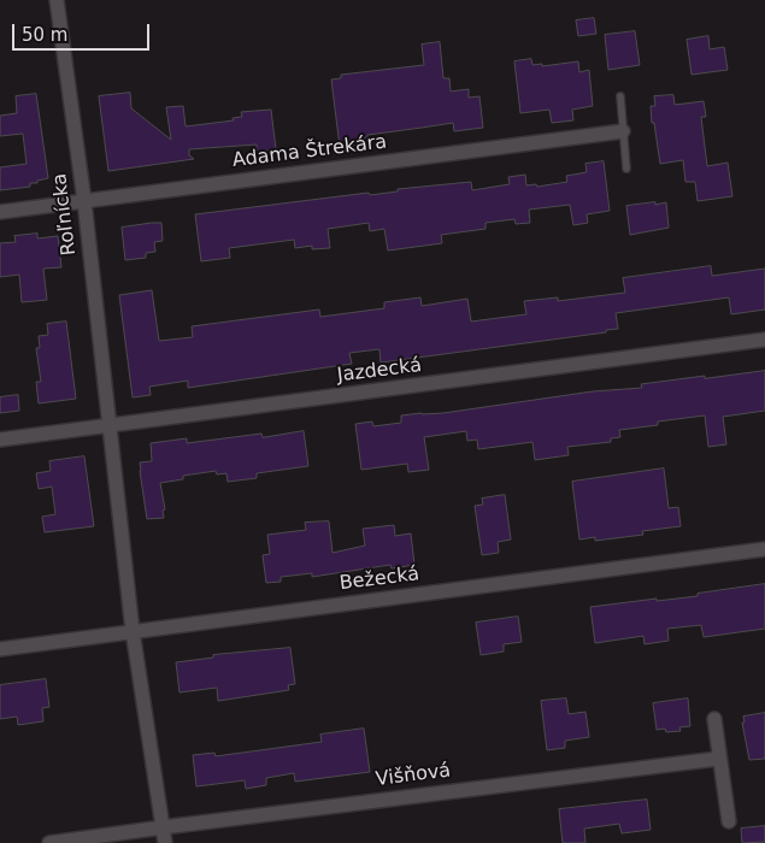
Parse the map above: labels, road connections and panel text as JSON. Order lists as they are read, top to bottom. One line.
{"streets":{"street":["Adama Štrekára","Roľnícka","Jazdecká","Bežecká","Višňová"]},"crossings":[["Adama Štrekára","Roľnícka"],["Roľnícka","Jazdecká"],["Roľnícka","Bežecká"],["Roľnícka","Višňová"]],"scale_bar":"50 m"}
